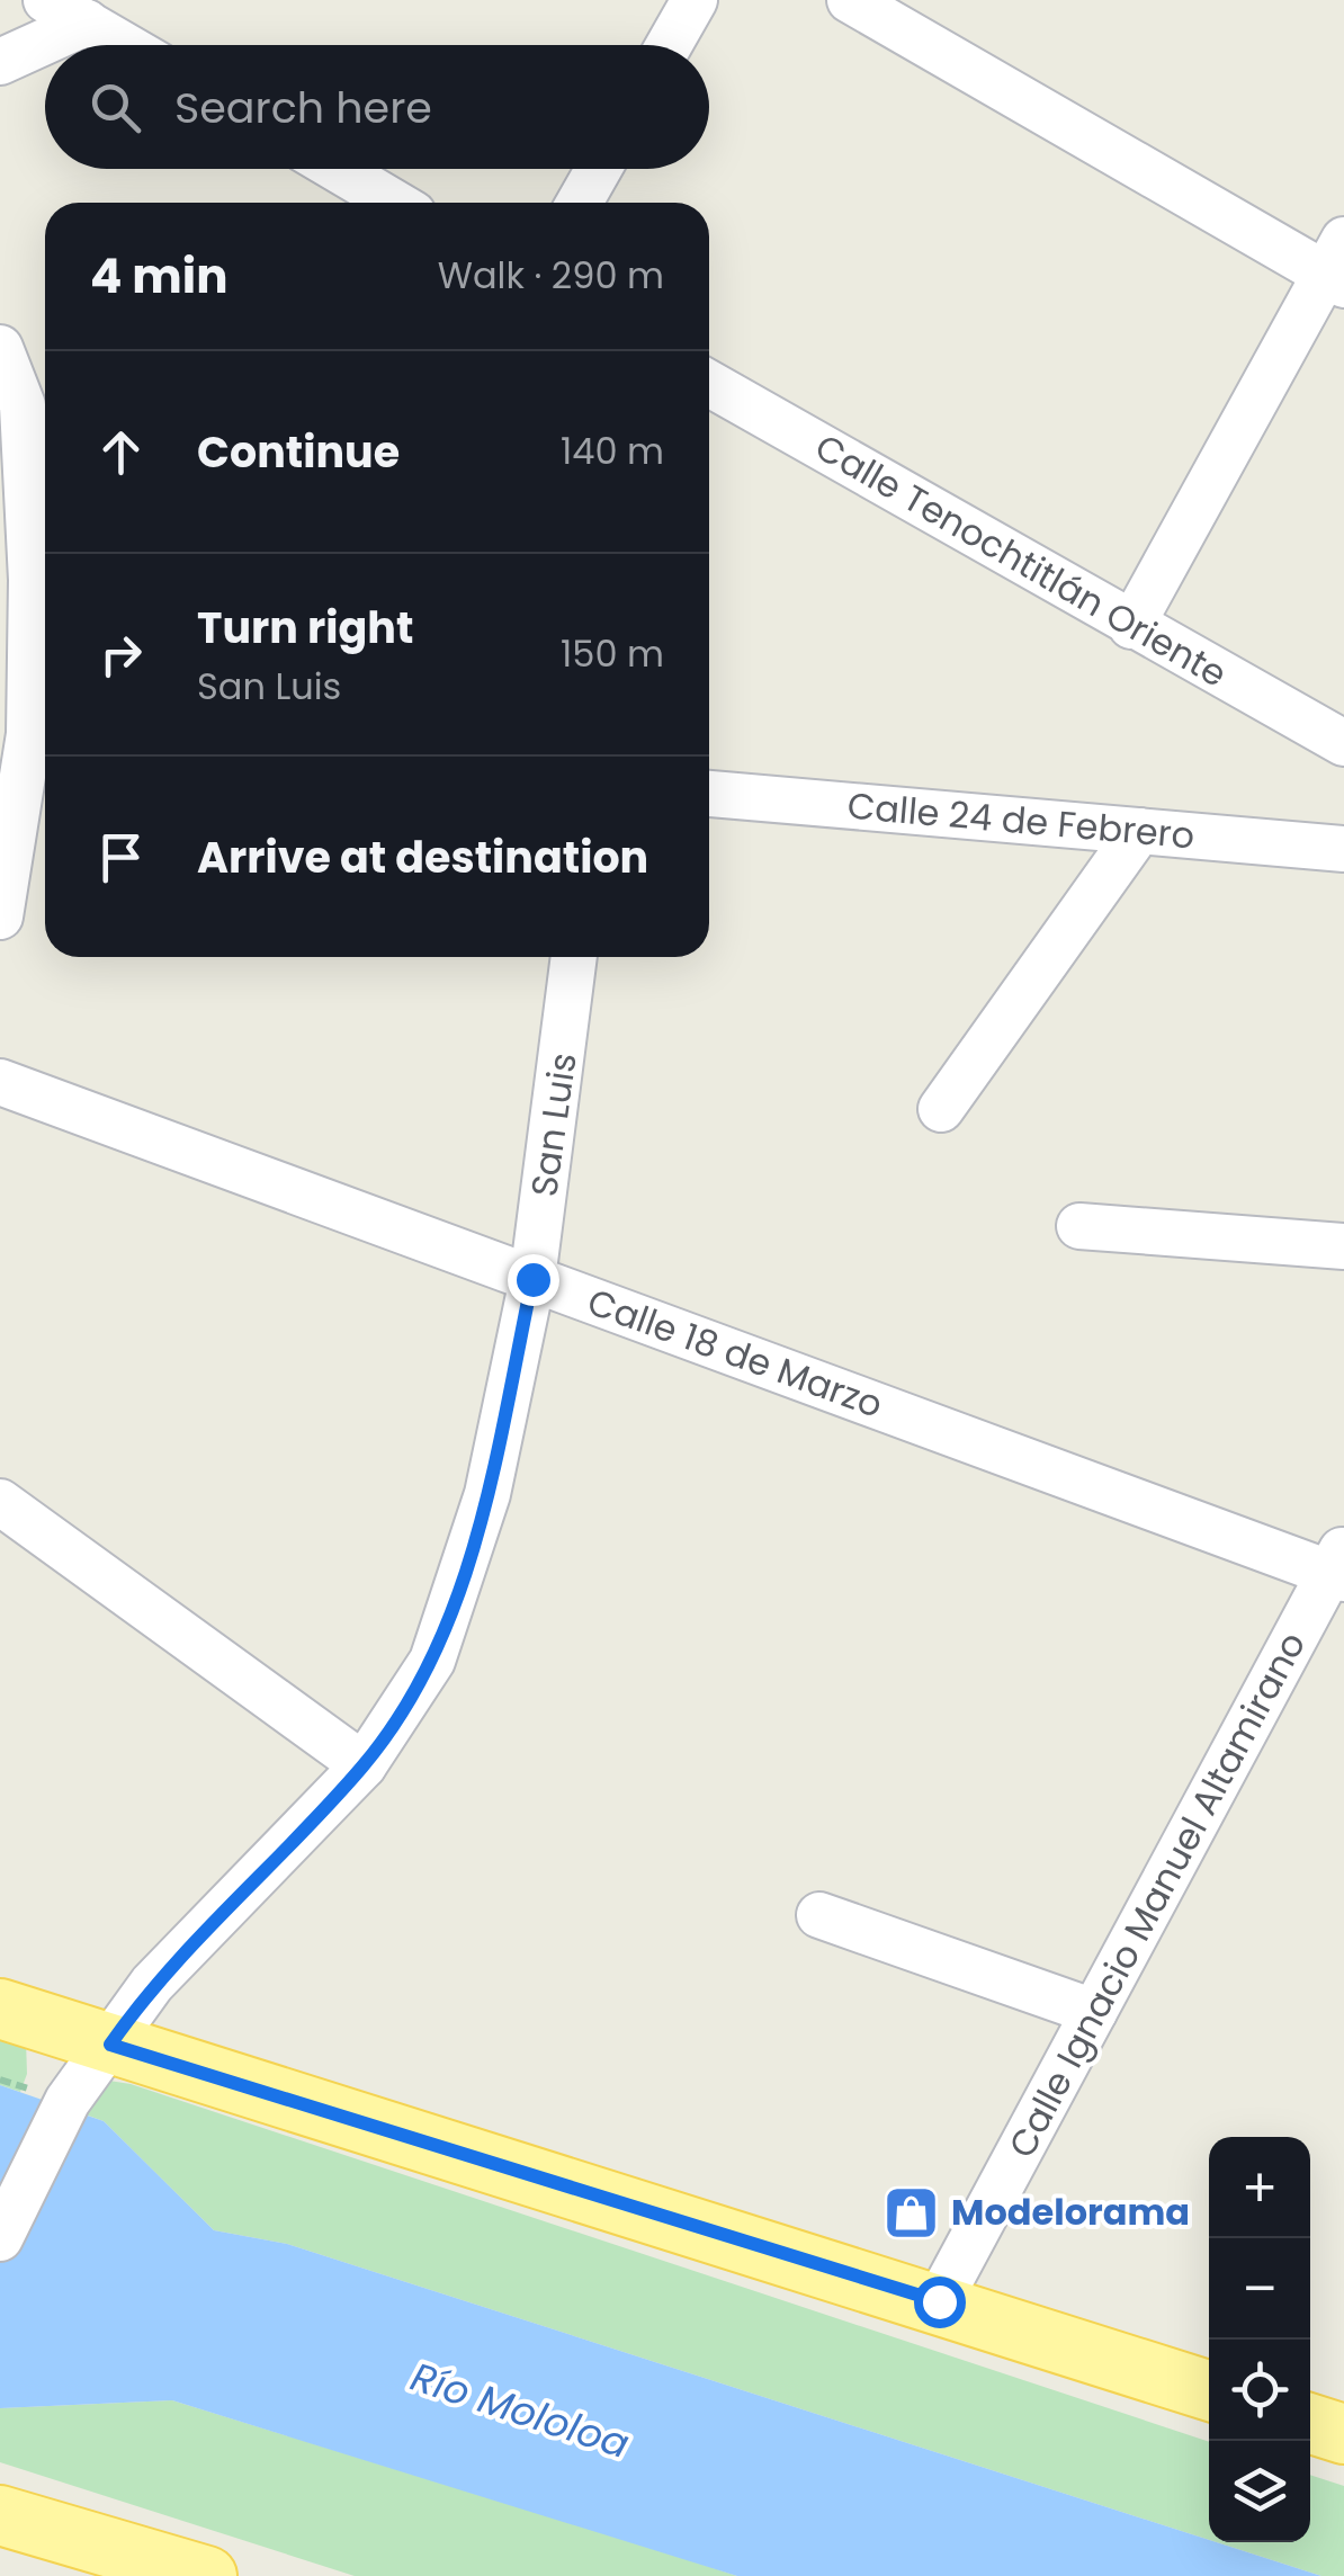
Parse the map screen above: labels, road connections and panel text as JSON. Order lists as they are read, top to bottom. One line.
{"streets":{"street":["Calle Tenochtitlán Oriente","Calle 24 de Febrero","San Luis","Calle 18 de Marzo","Calle Ignacio Manuel Altamirano"]},"crossings":[["San Luis","Calle 18 de Marzo"],["Calle 18 de Marzo","Calle Ignacio Manuel Altamirano"]],"water":["Río Mololoa"],"places":{"shop":["Modelorama"]},"page":{"search":"Search here","heading":["4 min","Walk · 290 m"],"list":[["Continue","140 m"],["Turn right","San Luis","150 m"],"Arrive at destination"],"map_buttons":["+","−"]}}
